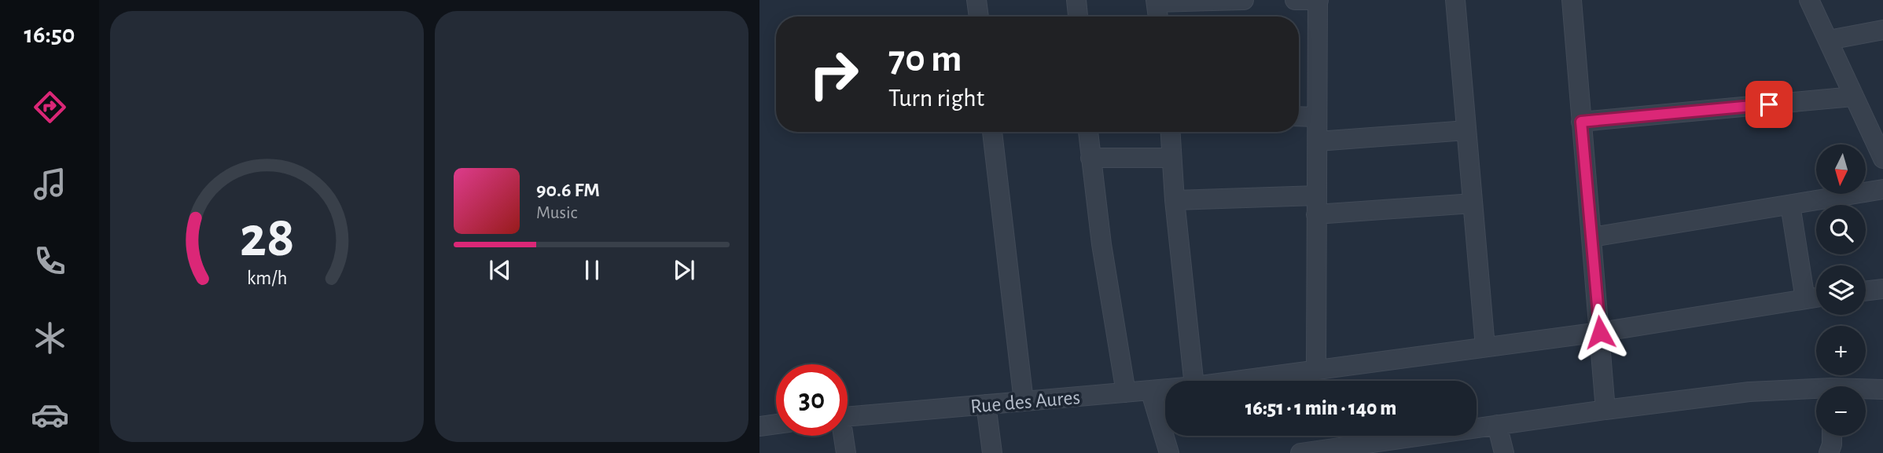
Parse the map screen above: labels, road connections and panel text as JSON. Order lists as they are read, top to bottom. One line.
{"streets":{"street":["Rue des Aures"]},"north":"bottom","page":{"tabs":"16:50","turn":["70 m","Turn right"],"map_buttons":["+","−"],"song":["90.6 FM","Music"],"limit":"30","trip":"16:51 · 1 min · 140 m","gauge":["28","km/h"]}}
